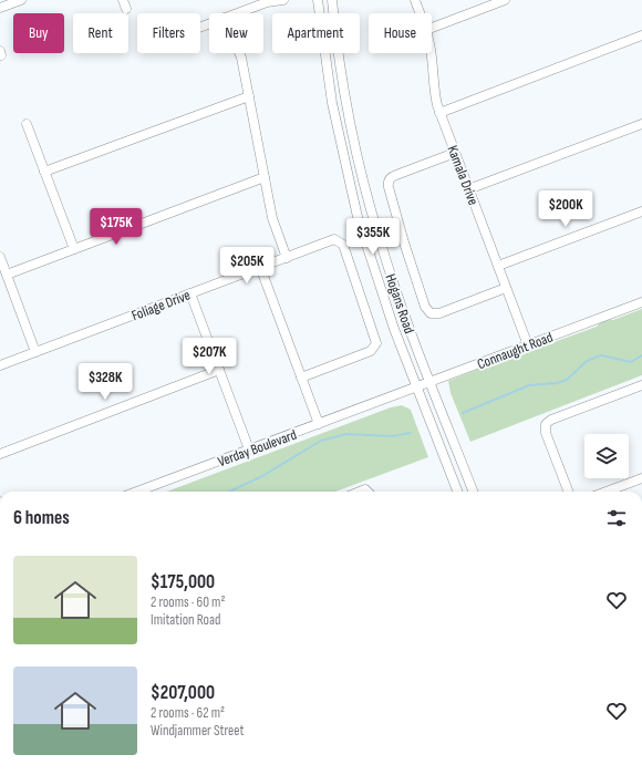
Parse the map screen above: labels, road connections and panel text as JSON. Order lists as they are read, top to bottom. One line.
{"streets":{"street":["Kamala Drive","Hogans Road","Foliage Drive","Connaught Road","Verday Boulevard"]},"crossings":[["Kamala Drive","Connaught Road"],["Hogans Road","Connaught Road"],["Connaught Road","Verday Boulevard"]],"page":{"chip":["Buy","Rent","Filters","New","Apartment","House"],"price":["$200K","$175K","$355K","$205K","$207K","$328K"],"heading":"6 homes","list":[{"name":"$175,000","note":"2 rooms · 60 m² · Imitation Road"},{"name":"$207,000","note":"2 rooms · 62 m² · Windjammer Street"}]}}
